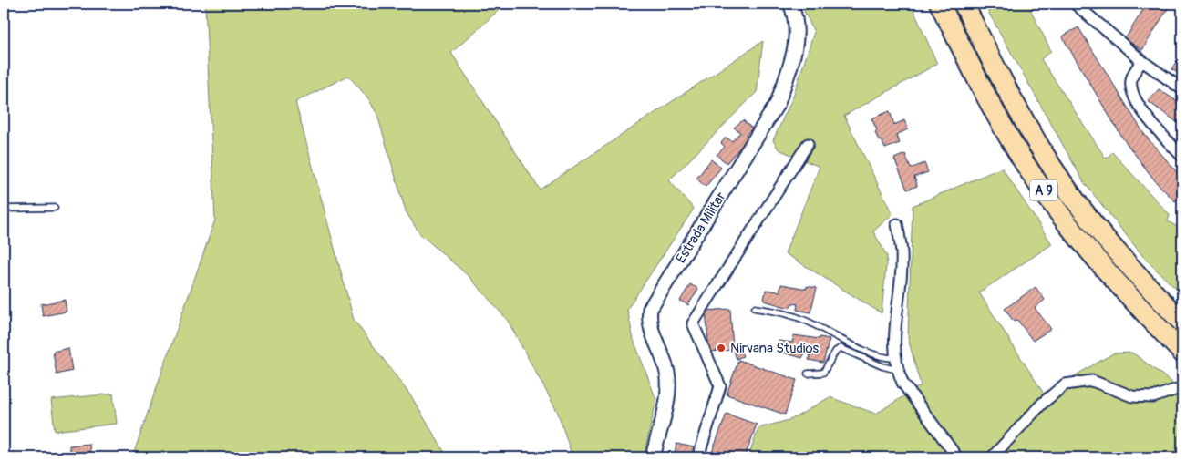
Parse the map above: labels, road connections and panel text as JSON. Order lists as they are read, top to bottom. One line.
{"streets":{"highway":["A 9"],"street":["Estrada Militar"]},"places":["Nirvana Studios"]}
